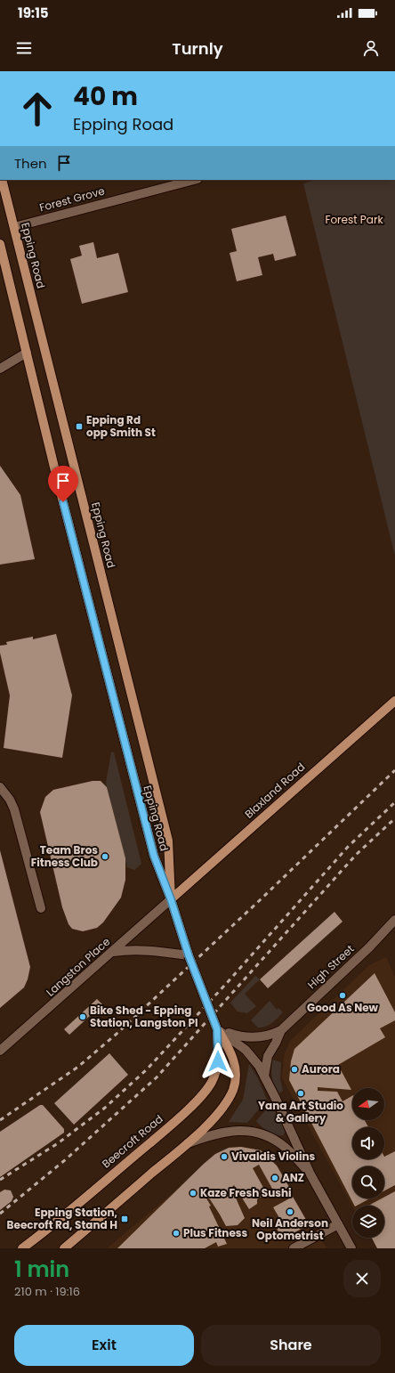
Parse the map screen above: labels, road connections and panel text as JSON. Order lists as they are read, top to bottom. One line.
{"streets":{"main road":["Epping Road","Blaxland Road","Beecroft Road"],"street":["Forest Grove","Langston Place","High Street"]},"crossings":[["Forest Grove","Epping Road"],["Epping Road","Blaxland Road"],["Epping Road","Langston Place"],["Epping Road","Beecroft Road"],["Blaxland Road","Langston Place"],["High Street","Beecroft Road"]],"parks":["Forest Park"],"places":{"transit":["Epping Rd opp Smith St","Epping Station, Beecroft Rd, Stand H"],"other":["Team Bros Fitness Club","Good As New","Bike Shed - Epping Station, Langston Pl","Aurora","Yana Art Studio & Gallery","Vivaldis Violins","ANZ","Kaze Fresh Sushi","Neil Anderson Optometrist","Plus Fitness"]},"north":"left","page":{"status":"19:15","header":"Turnly","turn":["40 m","Epping Road"],"then":"Then","heading":["1 min","210 m · 19:16"],"buttons":["Exit","Share"]}}
